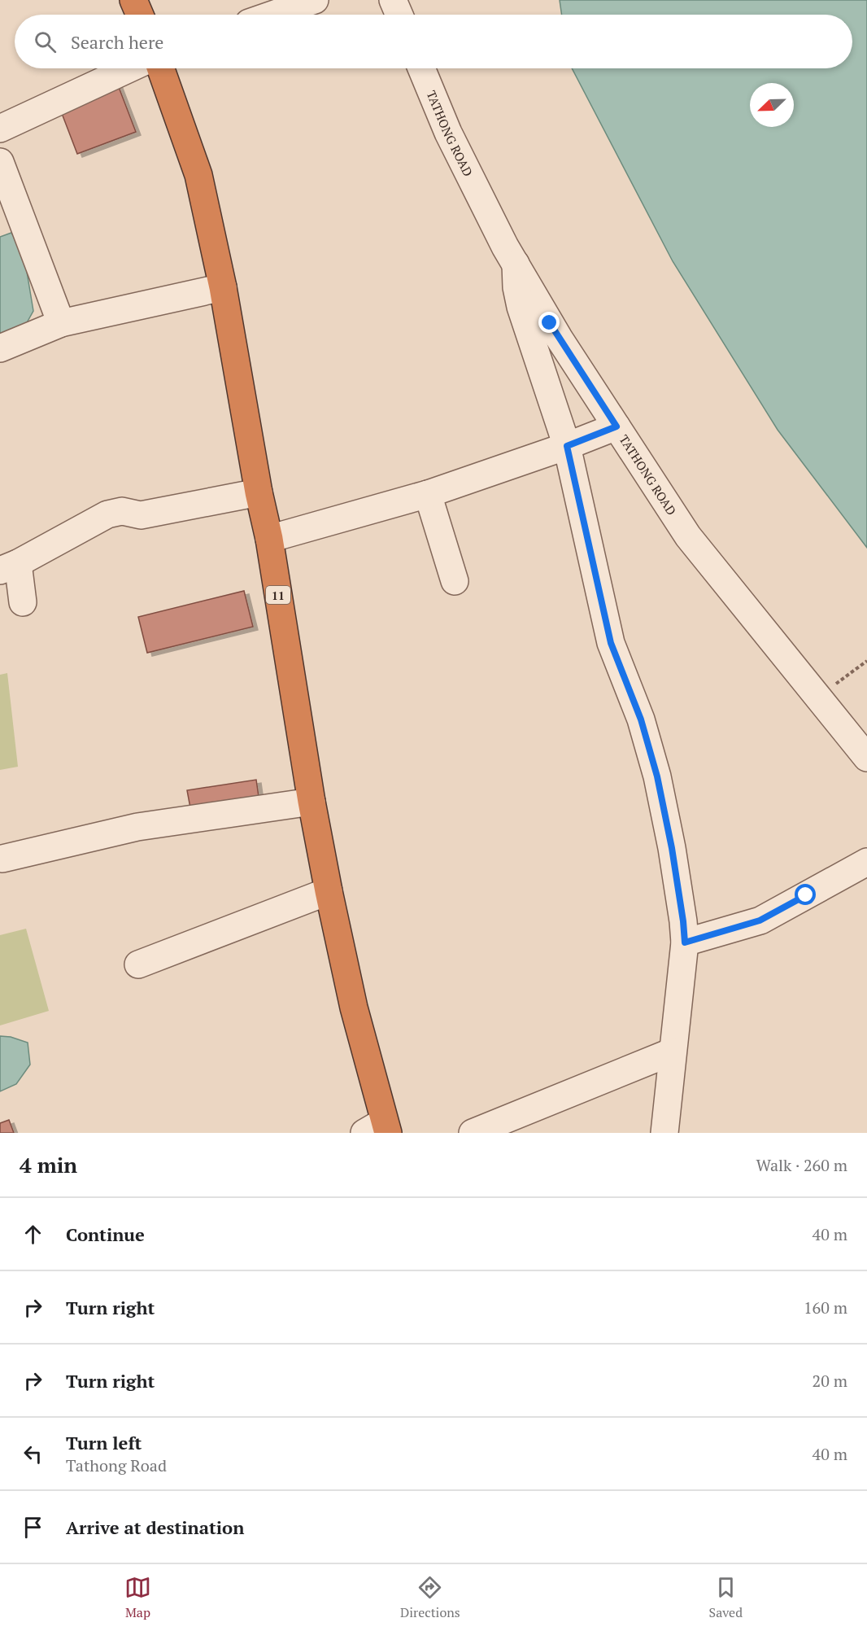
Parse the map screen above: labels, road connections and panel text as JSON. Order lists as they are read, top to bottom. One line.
{"streets":{"highway":["11"],"street":["TATHONG ROAD"]},"north":"bottom left","page":{"search":"Search here","heading":["4 min","Walk · 260 m"],"list":[["Continue","40 m"],["Turn right","160 m"],["Turn right","20 m"],["Turn left","Tathong Road","40 m"],"Arrive at destination"],"nav":["Map","Directions","Saved"]}}
